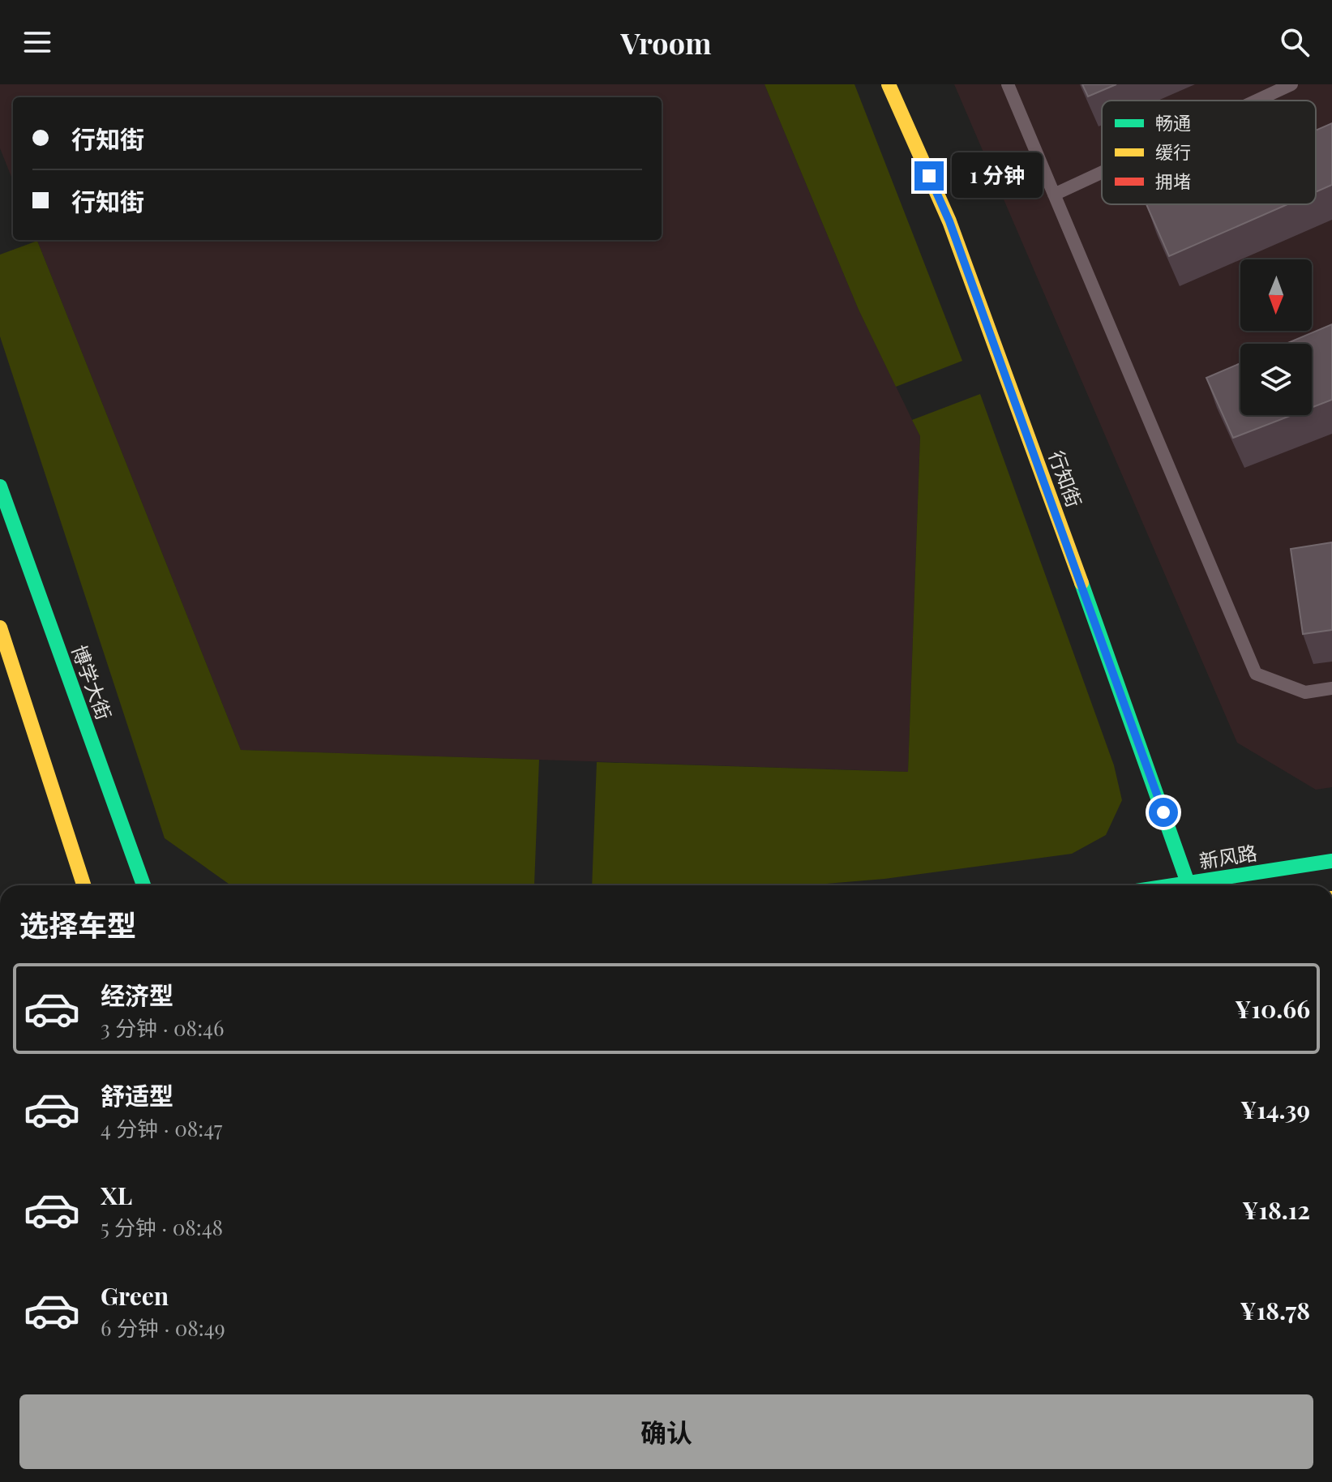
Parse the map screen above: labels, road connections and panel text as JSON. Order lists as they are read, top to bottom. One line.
{"streets":{"main road":["行知街","博学大街","新风路"]},"legend":["畅通","缓行","拥堵"],"north":"bottom","page":{"header":"Vroom","banner":["行知街","行知街"],"bubble":"1 分钟","heading":"选择车型","list":[{"name":"经济型","note":"3 分钟 · 08:46","value":"¥10.66"},{"name":"舒适型","note":"4 分钟 · 08:47","value":"¥14.39"},{"name":"XL","note":"5 分钟 · 08:48","value":"¥18.12"},{"name":"Green","note":"6 分钟 · 08:49","value":"¥18.78"}],"buttons":"确认"}}
